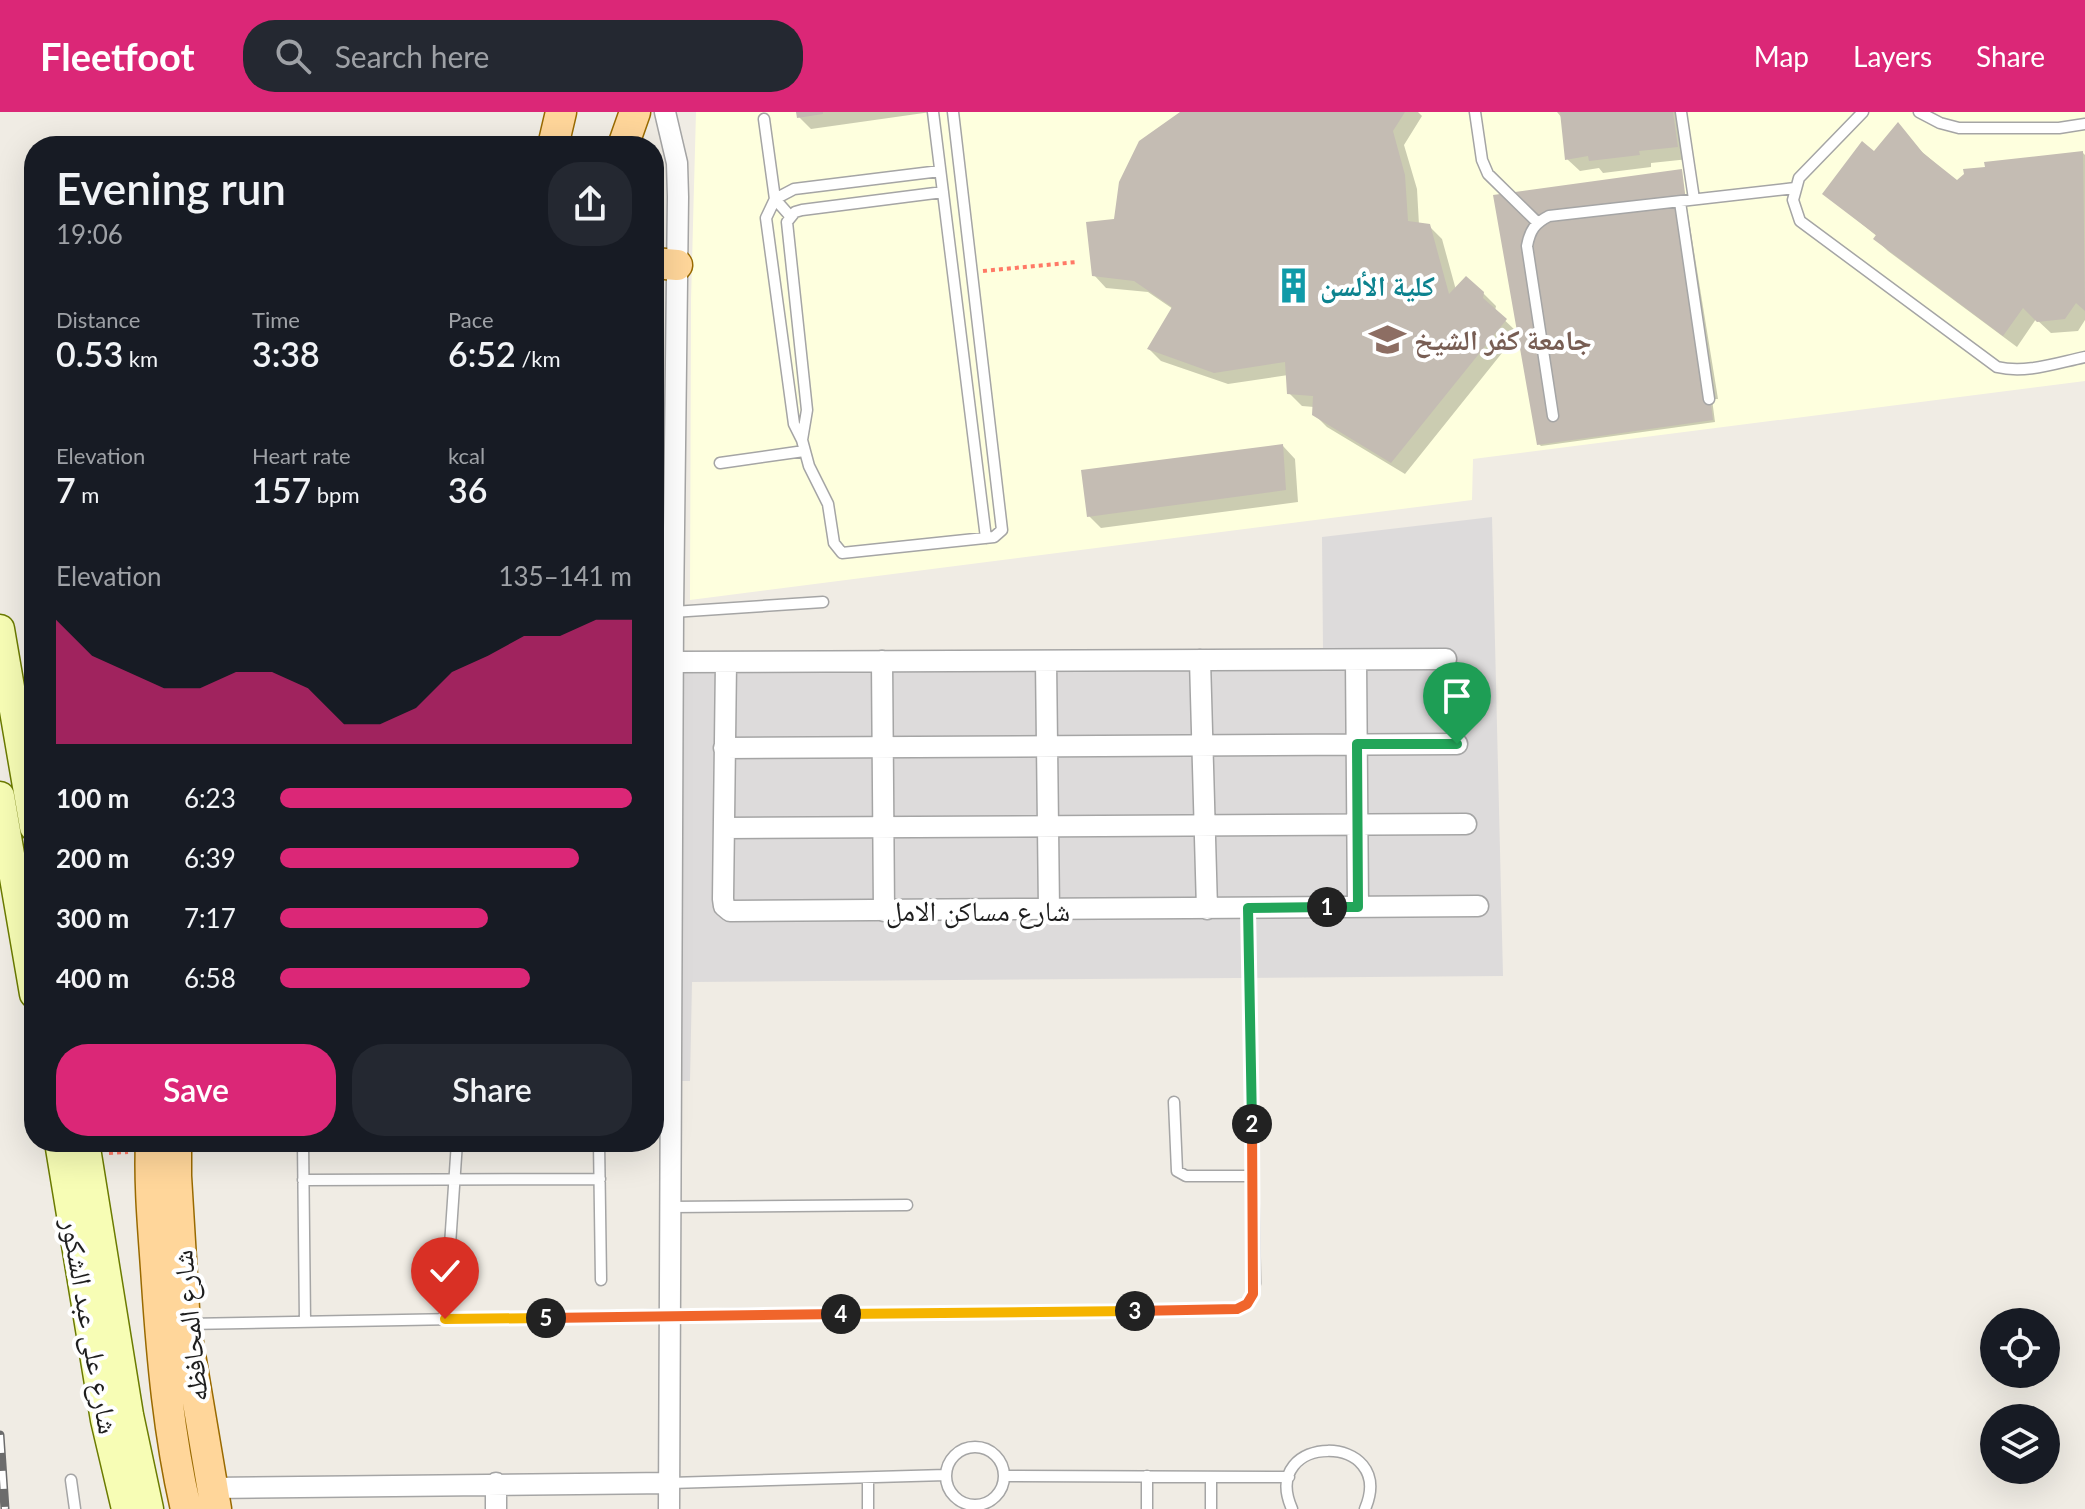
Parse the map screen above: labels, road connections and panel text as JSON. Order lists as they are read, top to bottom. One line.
{"streets":{"main road":["شارع على عبد الشكور","شارع المحافظه"],"street":["شارع مساكن الامل"]},"places":{"building":["كلية الألسن"],"school or university":["جامعة كفر الشيخ"]},"page":{"header":"Fleetfoot","search":"Search here","nav":["Map","Layers","Share"],"heading":["Evening run","19:06"],"stats":[["Distance","0.53 km"],["Time","3:38"],["Pace","6:52 /km"],["Elevation","7 m"],["Heart rate","157 bpm"],["kcal","36"]],"chart":["Elevation","135–141 m"],"list":[{"name":"100 m","note":"6:23"},{"name":"200 m","note":"6:39"},{"name":"300 m","note":"7:17"},{"name":"400 m","note":"6:58"}],"pins":["1","2","3","4","5"],"buttons":["Save","Share"]}}
